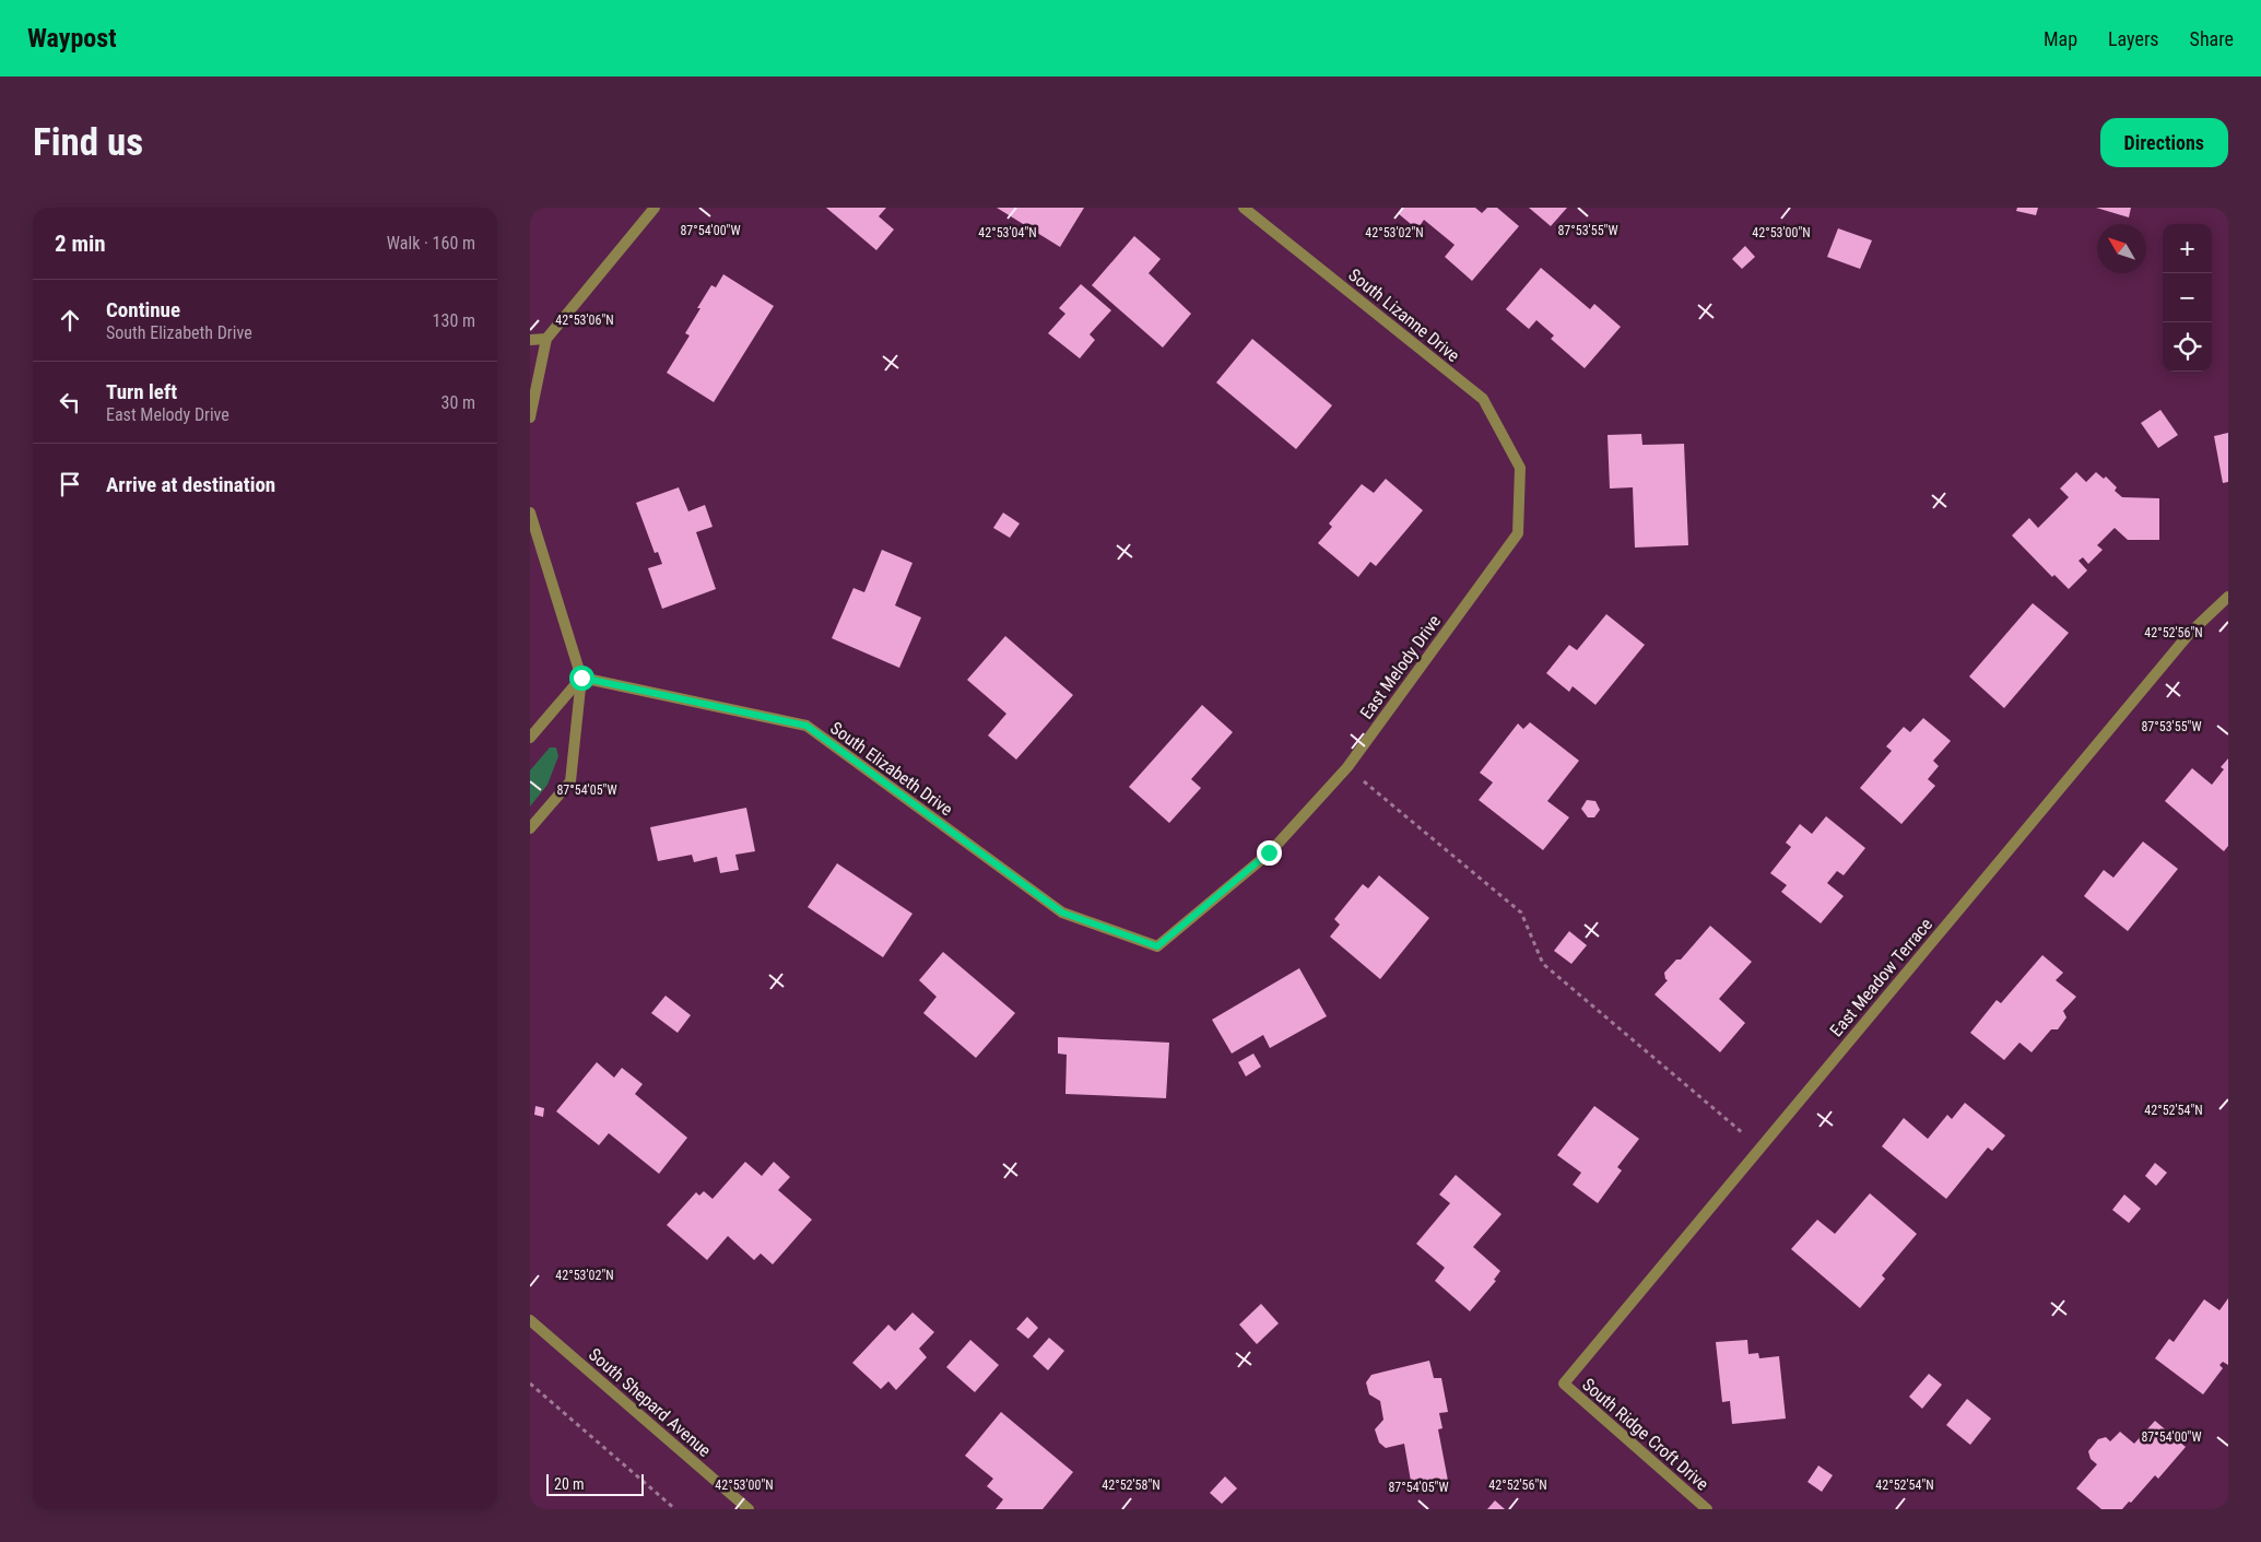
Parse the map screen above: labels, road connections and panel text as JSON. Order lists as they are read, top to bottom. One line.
{"streets":{"street":["South Lizanne Drive","East Melody Drive","South Elizabeth Drive","East Meadow Terrace","South Shepard Avenue","South Ridge Croft Drive"]},"crossings":[["South Lizanne Drive","East Melody Drive"],["East Melody Drive","South Elizabeth Drive"],["East Meadow Terrace","South Ridge Croft Drive"]],"scale_bar":"20 m","north":"top left","page":{"header":"Waypost","nav":["Map","Layers","Share"],"buttons":"Directions","title":"Find us","heading":["2 min","Walk · 160 m"],"map_buttons":["+","−"],"list":[["Continue","South Elizabeth Drive","130 m"],["Turn left","East Melody Drive","30 m"],"Arrive at destination"],"scale":"20 m"},"coordinates":["87°54'00\"W","87°53'55\"W","42°53'04\"N","42°53'02\"N","42°53'00\"N","42°53'06\"N","42°52'56\"N","87°54'05\"W","42°52'54\"N","42°52'58\"N"]}
